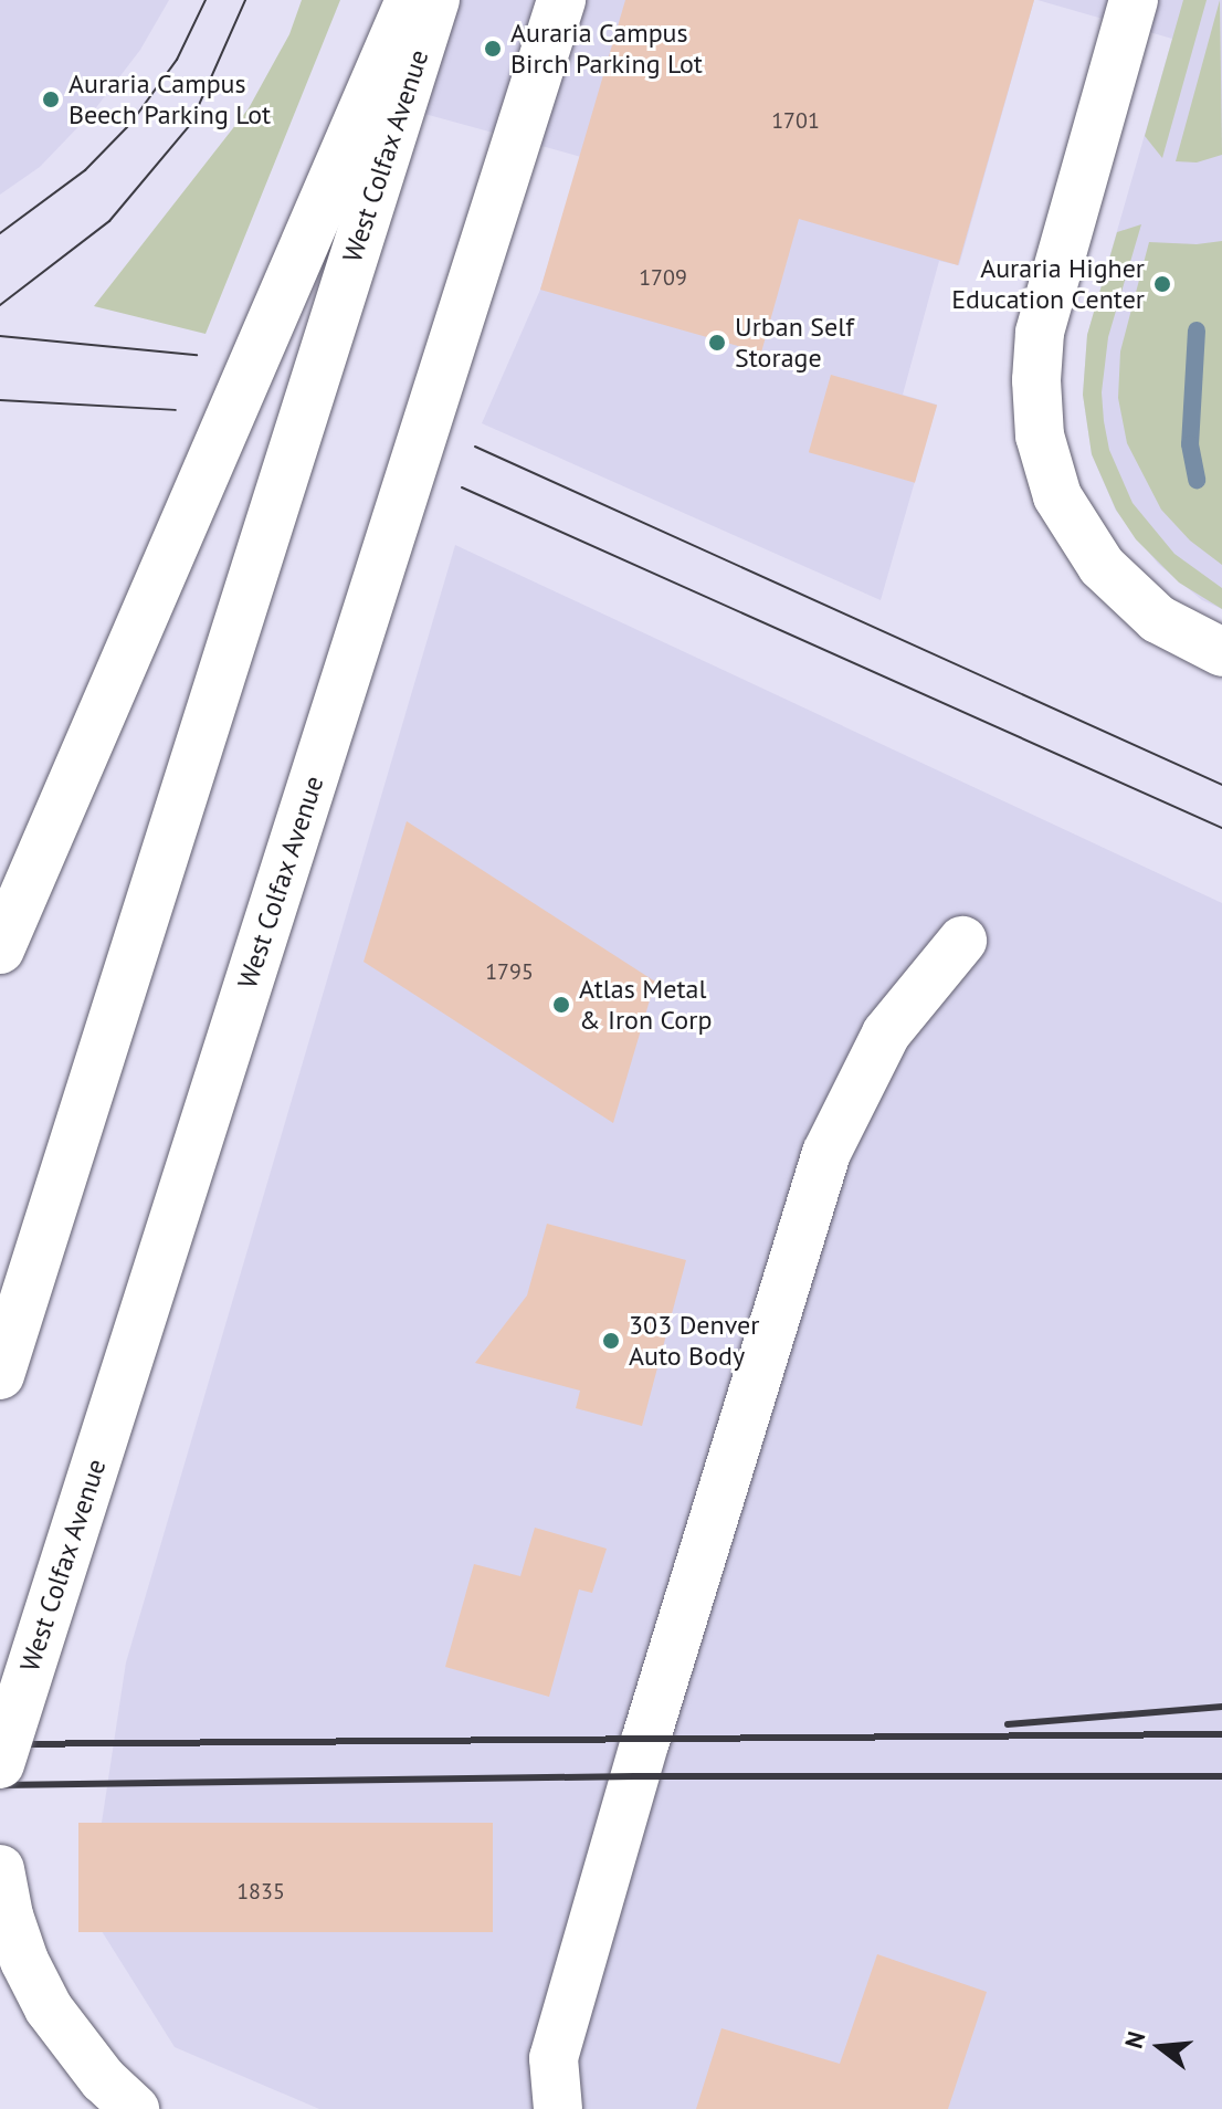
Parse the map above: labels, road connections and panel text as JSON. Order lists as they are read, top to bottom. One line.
{"streets":{"main road":["West Colfax Avenue"]},"places":["Auraria Campus Birch Parking Lot","Auraria Campus Beech Parking Lot","Auraria Higher Education Center","Urban Self Storage","Atlas Metal & Iron Corp","303 Denver Auto Body"],"house_numbers":["1701","1709","1795","1835"],"north":"left"}
